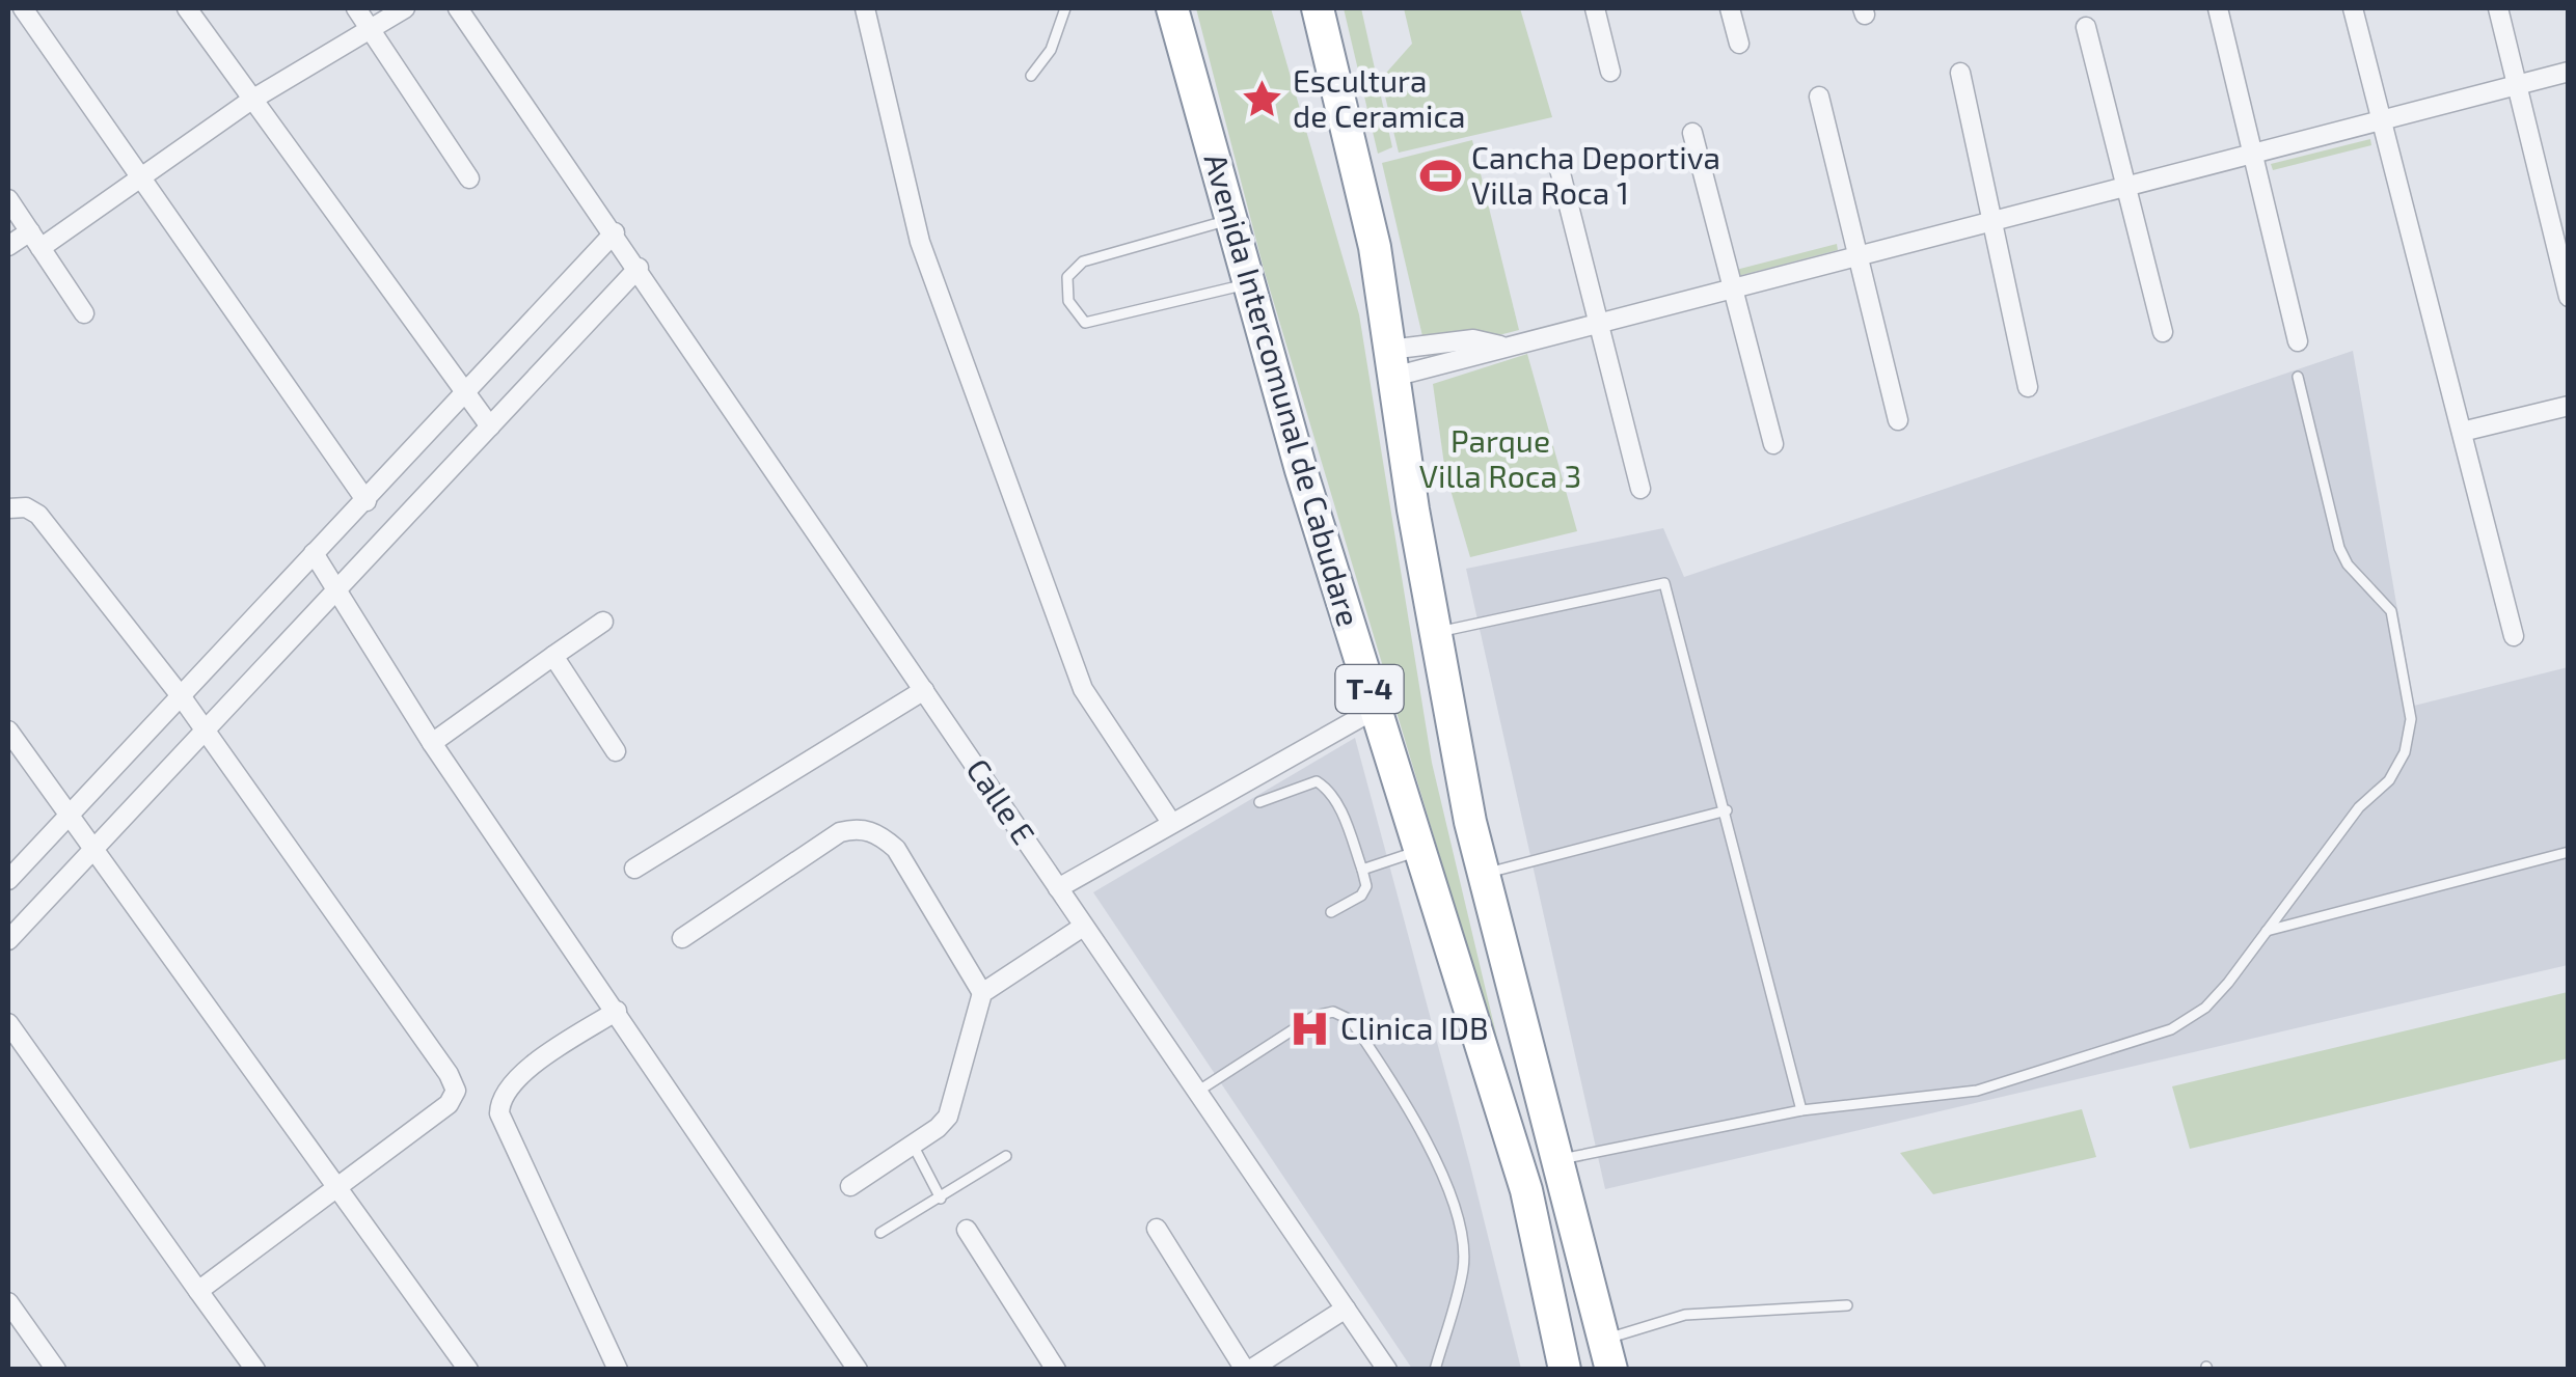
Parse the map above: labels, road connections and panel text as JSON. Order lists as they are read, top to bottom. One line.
{"streets":{"highway":["Avenida Intercomunal de Cabudare","T-4"],"street":["Calle E"]},"parks":["Parque Villa Roca 3"],"places":{"place":["Escultura de Ceramica"],"sports":["Cancha Deportiva Villa Roca 1"],"hospital":["Clinica IDB"]}}
